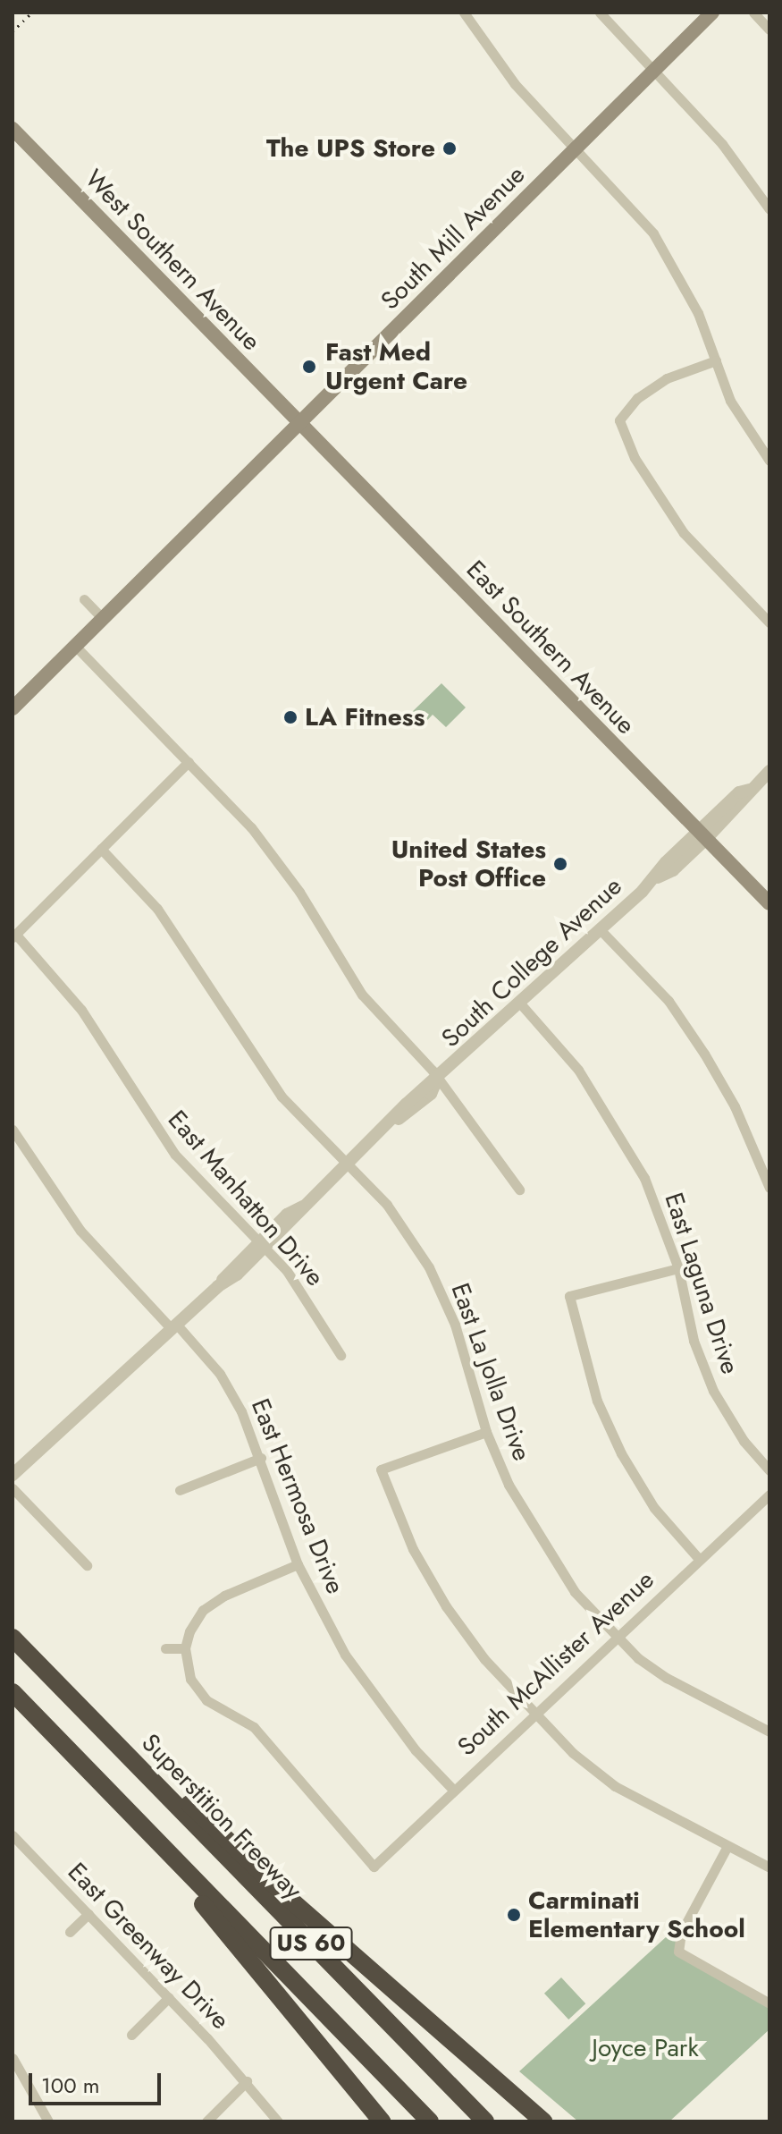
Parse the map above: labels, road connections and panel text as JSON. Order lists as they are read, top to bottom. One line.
{"streets":{"highway":["Superstition Freeway","US 60"],"main road":["South Mill Avenue","West Southern Avenue","East Southern Avenue"],"street":["South College Avenue","East Manhatton Drive","East Laguna Drive","East La Jolla Drive","East Hermosa Drive","South McAllister Avenue","East Greenway Drive"]},"crossings":[["South Mill Avenue","West Southern Avenue"],["South Mill Avenue","East Southern Avenue"],["West Southern Avenue","East Southern Avenue"],["East Southern Avenue","South College Avenue"],["South College Avenue","East Manhatton Drive"],["South College Avenue","East Laguna Drive"],["South College Avenue","East La Jolla Drive"],["South College Avenue","East Hermosa Drive"],["East La Jolla Drive","South McAllister Avenue"],["East Hermosa Drive","South McAllister Avenue"]],"parks":["Joyce Park"],"places":["The UPS Store","Fast Med Urgent Care","LA Fitness","United States Post Office","Carminati Elementary School"],"scale_bar":"100 m"}
